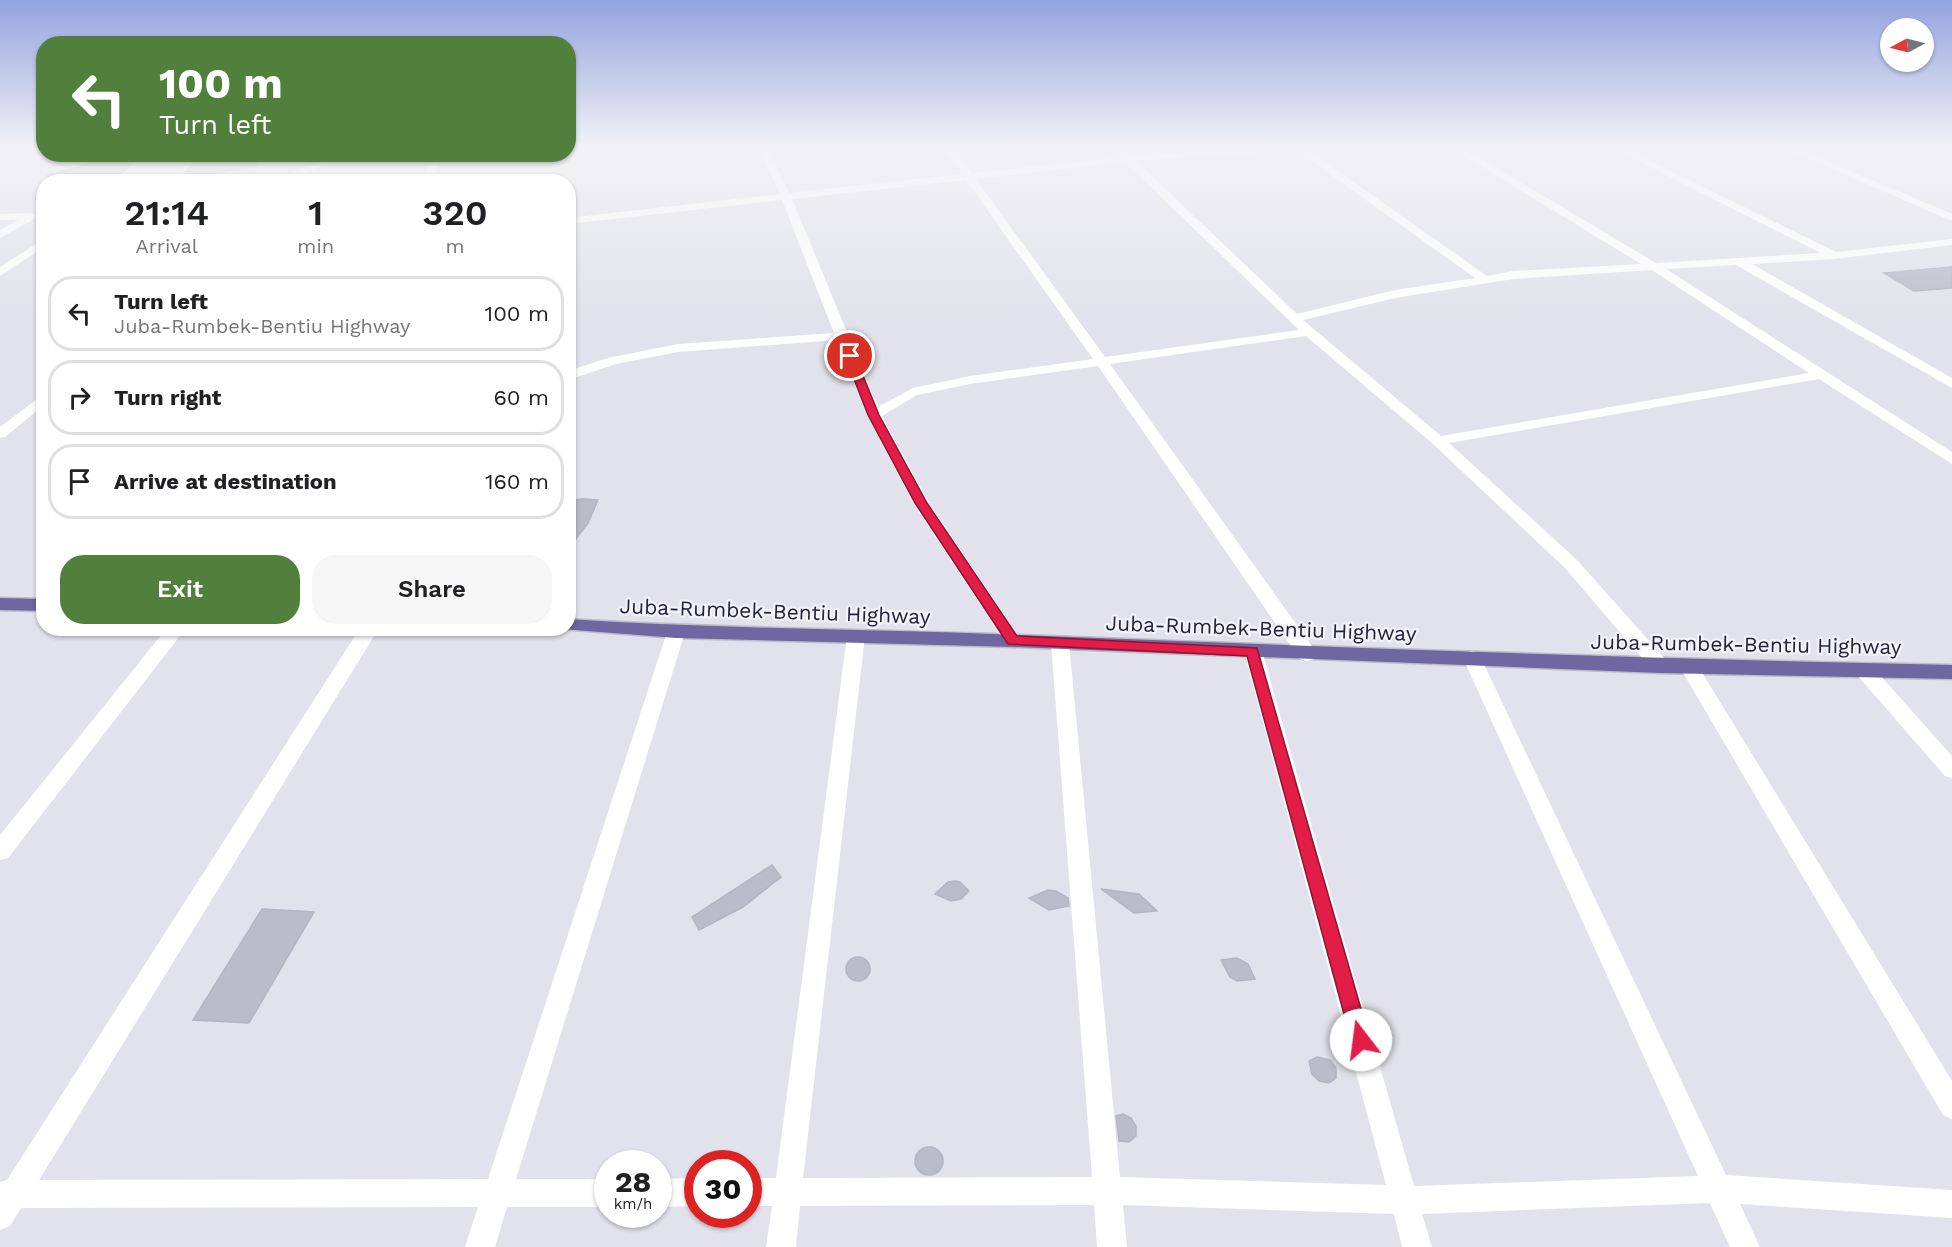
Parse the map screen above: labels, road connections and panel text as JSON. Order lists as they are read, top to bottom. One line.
{"streets":{"main road":["Juba-Rumbek-Bentiu Highway"]},"north":"left","page":{"turn":["100 m","Turn left"],"eta":["21:14","Arrival","1","min","320","m"],"list":[{"name":"Turn left","note":"Juba-Rumbek-Bentiu Highway","value":"100 m"},{"name":"Turn right","value":"60 m"},{"name":"Arrive at destination","value":"160 m"}],"buttons":["Exit","Share"],"speed":"28 km/h","limit":"30"}}
